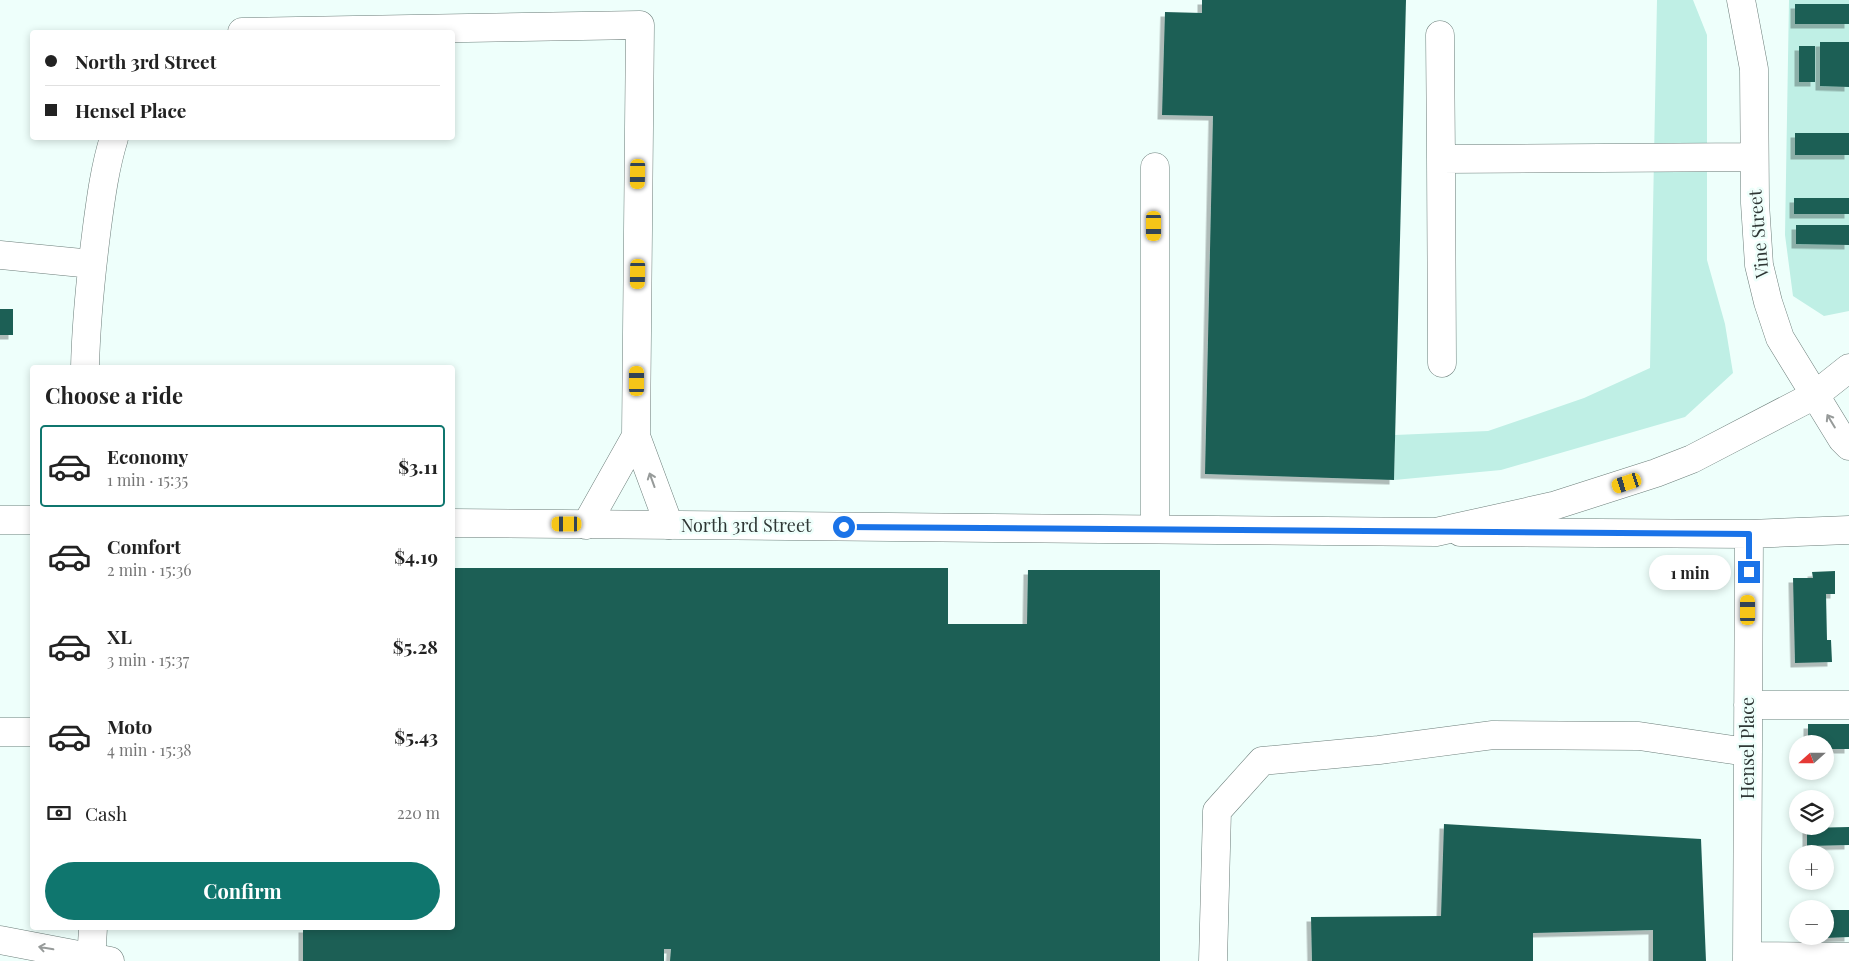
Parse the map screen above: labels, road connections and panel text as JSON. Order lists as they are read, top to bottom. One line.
{"streets":{"main road":["Vine Street","North 3rd Street","Hensel Place"]},"crossings":[["North 3rd Street","Hensel Place"]],"north":"left","page":{"banner":["North 3rd Street","Hensel Place"],"heading":"Choose a ride","list":[{"name":"Economy","note":"1 min · 15:35","value":"$3.11"},{"name":"Comfort","note":"2 min · 15:36","value":"$4.19"},{"name":"XL","note":"3 min · 15:37","value":"$5.28"},{"name":"Moto","note":"4 min · 15:38","value":"$5.43"}],"bubble":"1 min","map_buttons":["+","−"],"pay":["Cash","220 m"],"buttons":"Confirm"}}
